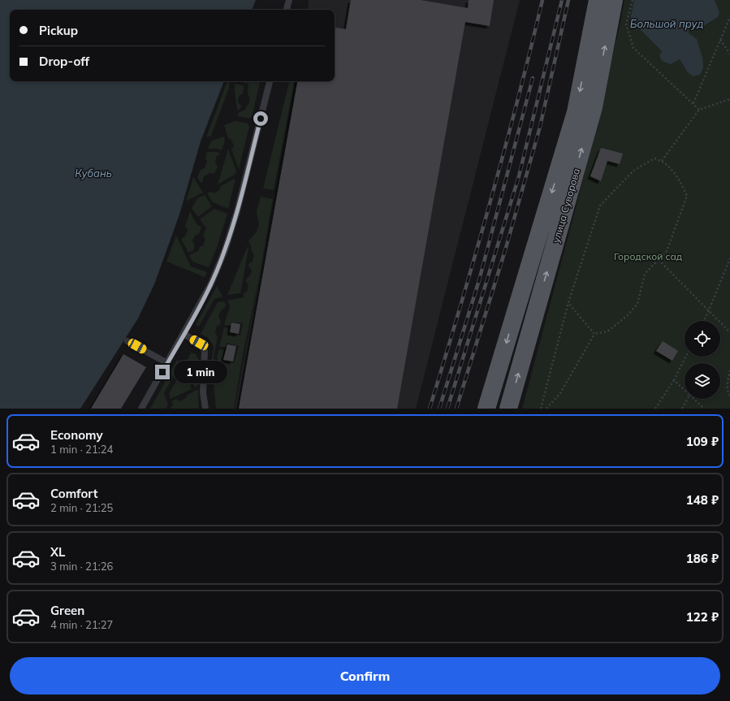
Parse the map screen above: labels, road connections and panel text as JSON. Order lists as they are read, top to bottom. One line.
{"streets":{"main road":["улица Суворова"]},"water":["Большой пруд","Кубань"],"parks":["Городской сад"],"page":{"banner":["Pickup","Drop-off"],"bubble":"1 min","list":[{"name":"Economy","note":"1 min · 21:24","value":"109 ₽"},{"name":"Comfort","note":"2 min · 21:25","value":"148 ₽"},{"name":"XL","note":"3 min · 21:26","value":"186 ₽"},{"name":"Green","note":"4 min · 21:27","value":"122 ₽"}],"buttons":"Confirm"}}
